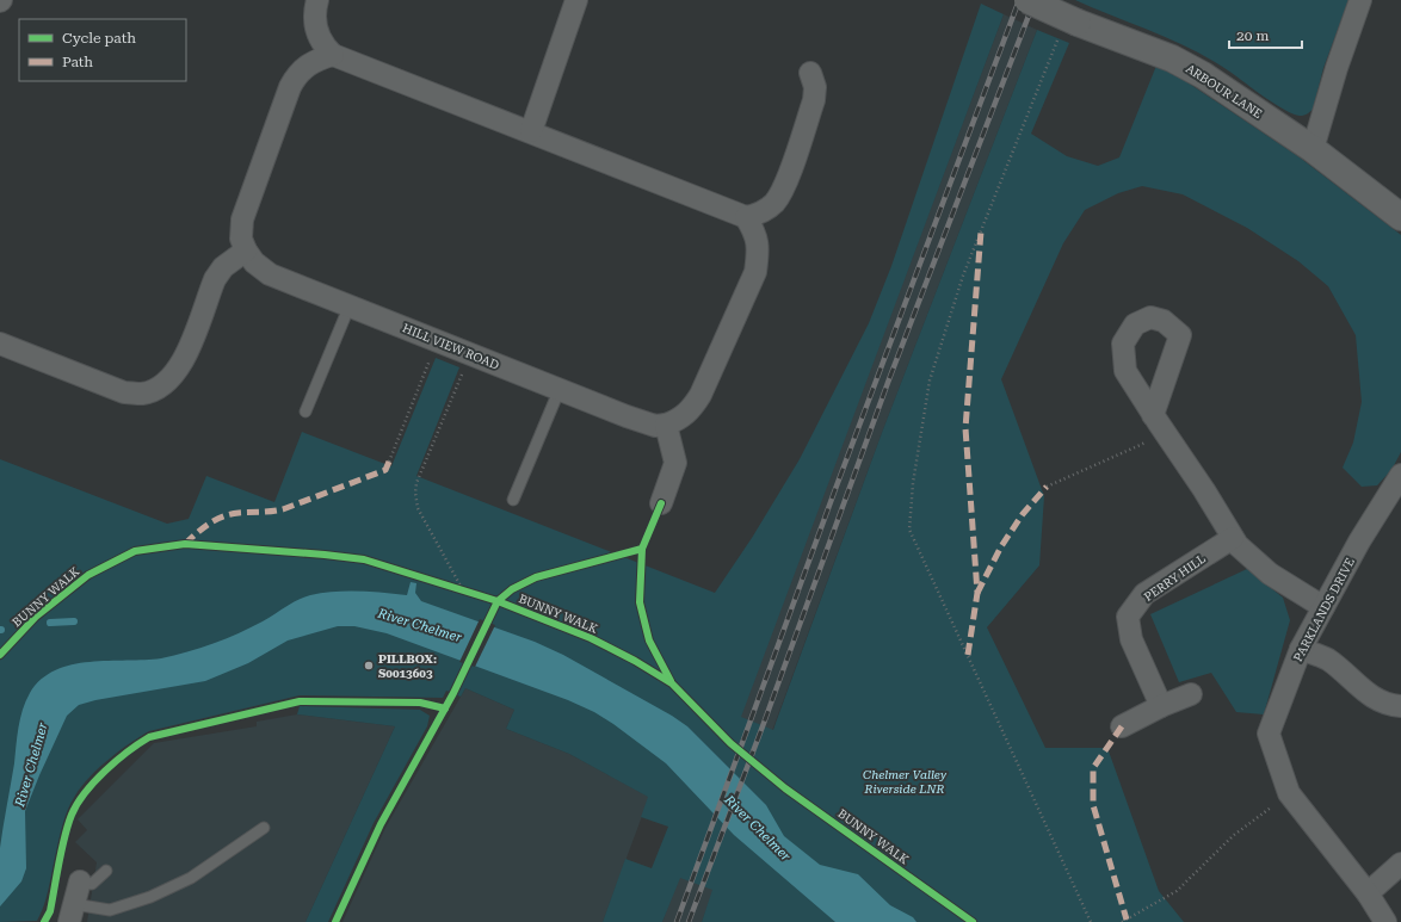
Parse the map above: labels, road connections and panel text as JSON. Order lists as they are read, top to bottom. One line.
{"streets":{"street":["ARBOUR LANE","HILL VIEW ROAD","PERRY HILL","PARKLANDS DRIVE"],"cycle path":["BUNNY WALK"]},"water":["River Chelmer"],"parks":["Chelmer Valley Riverside LNR"],"places":["PILLBOX: S0013603"],"legend":["Cycle path","Path"],"scale_bar":"20 m"}
